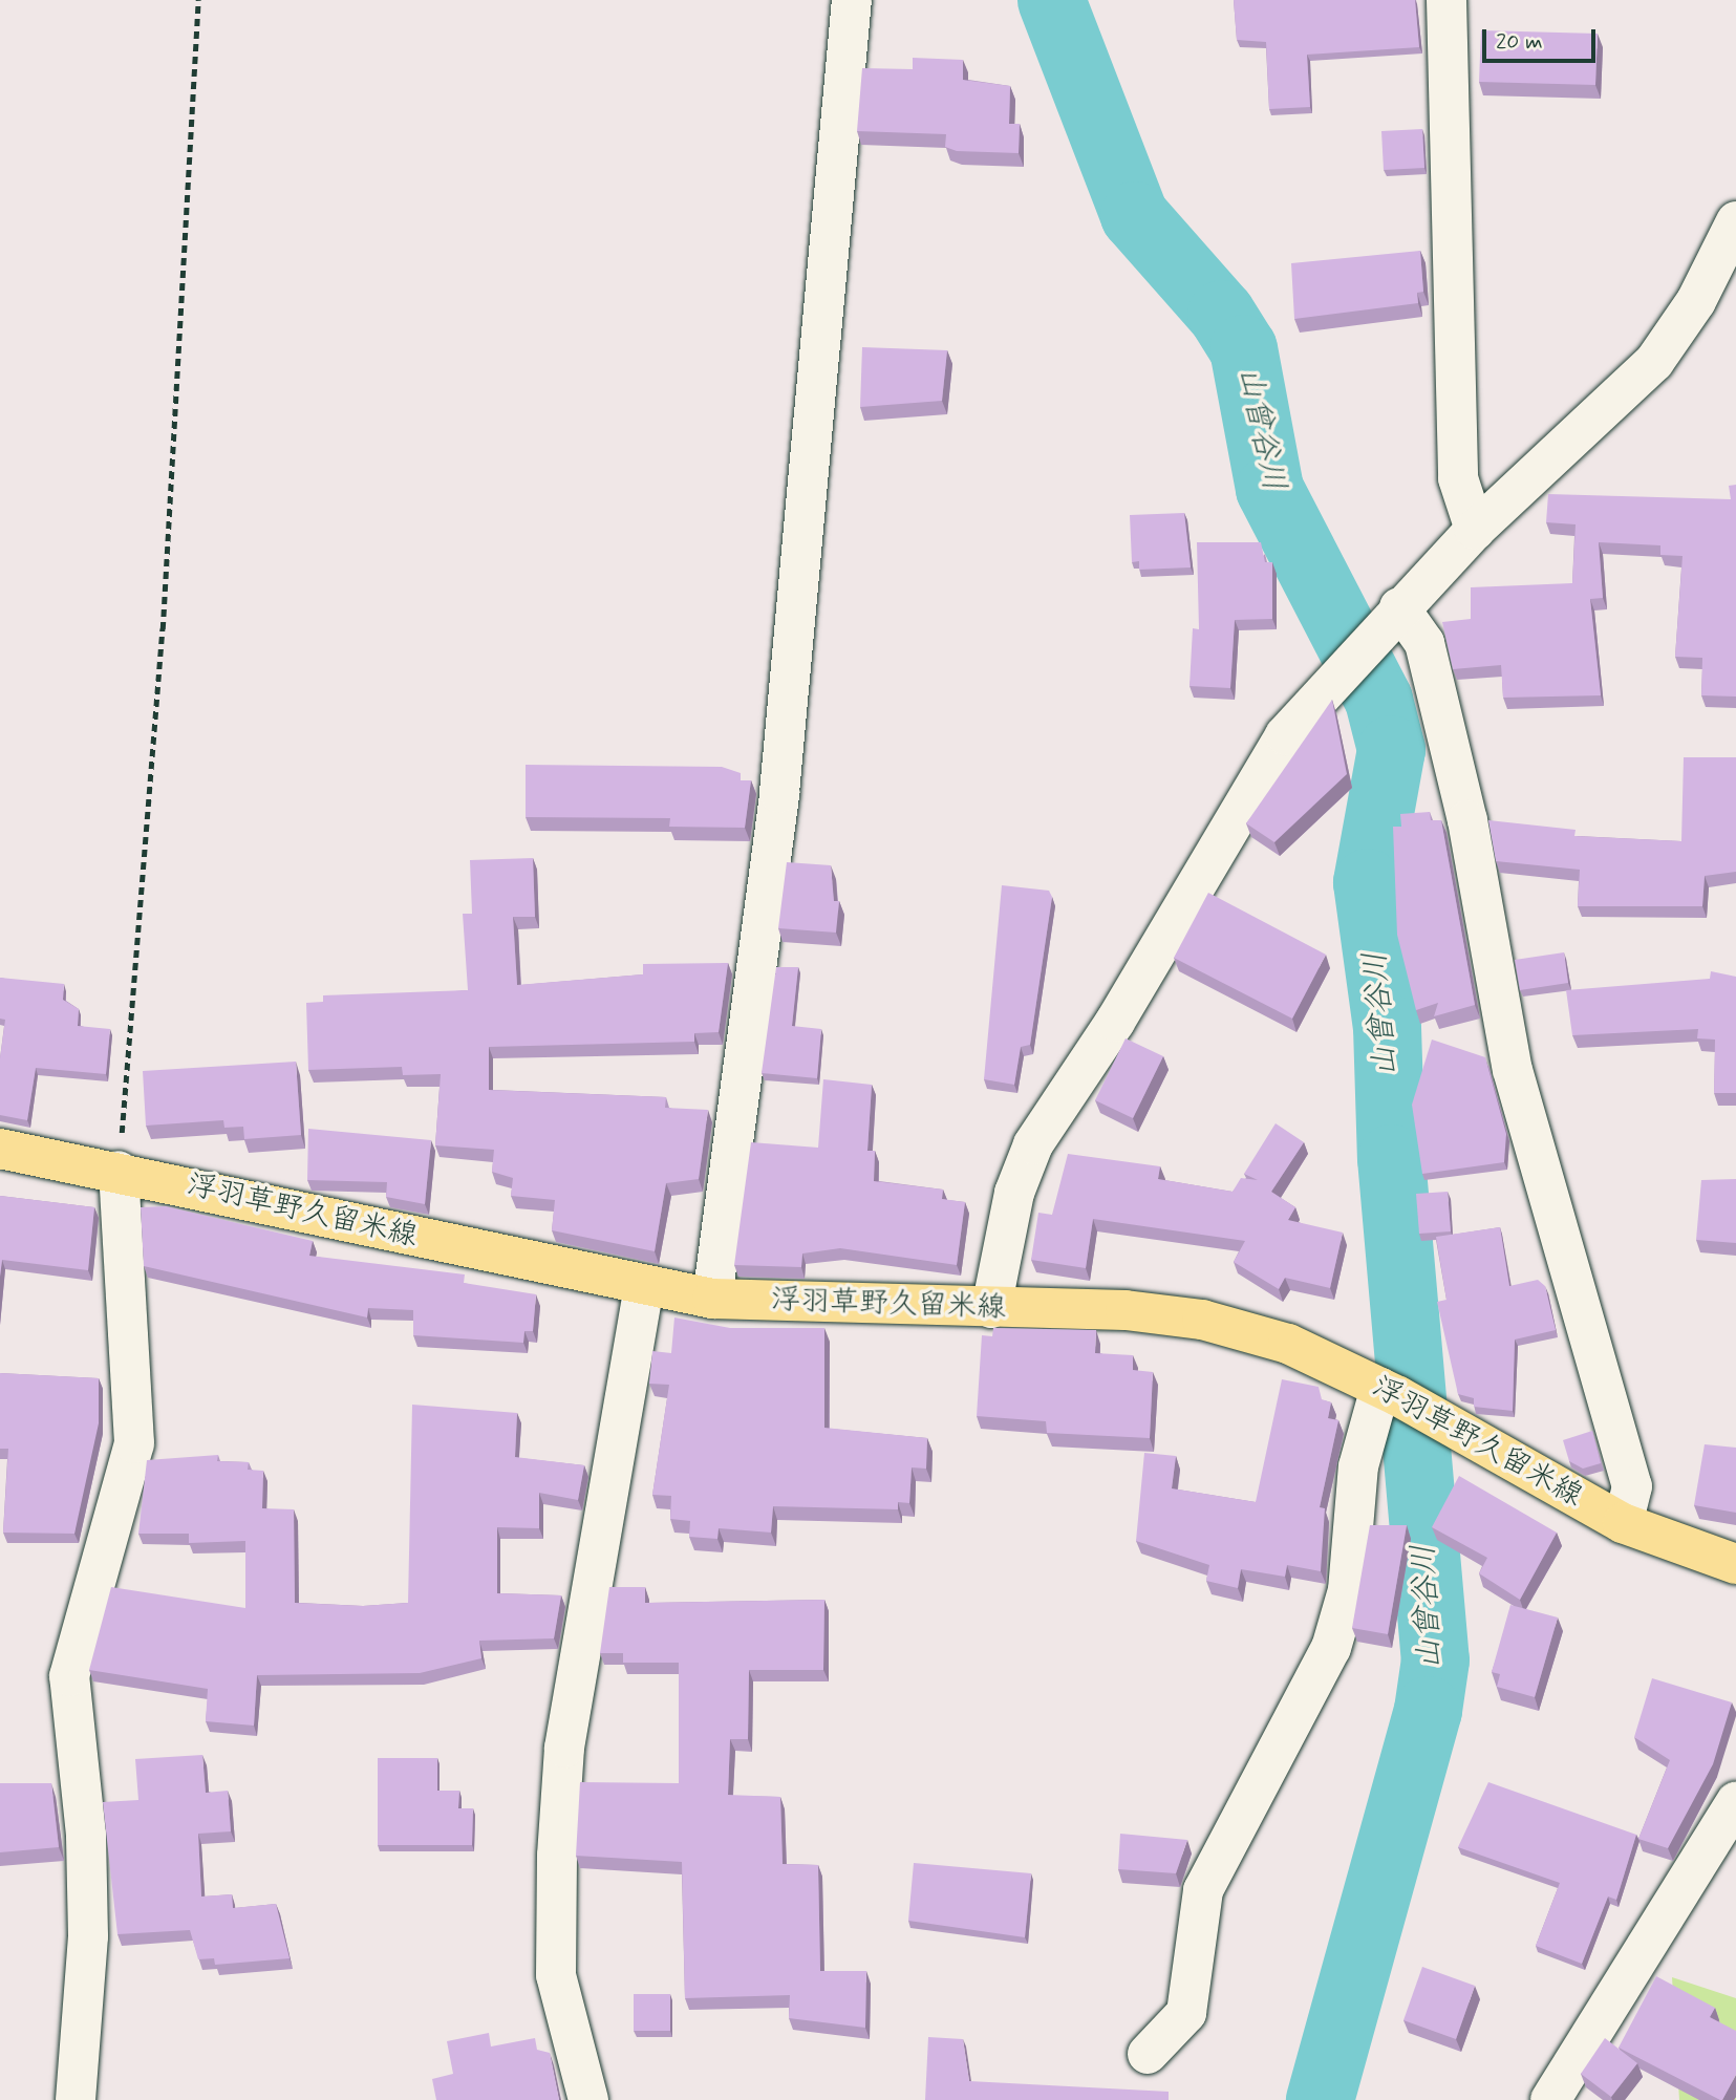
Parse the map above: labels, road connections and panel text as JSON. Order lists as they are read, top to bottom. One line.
{"streets":{"main road":["浮羽草野久留米線"]},"water":["山曾谷川"],"scale_bar":"20 m"}
